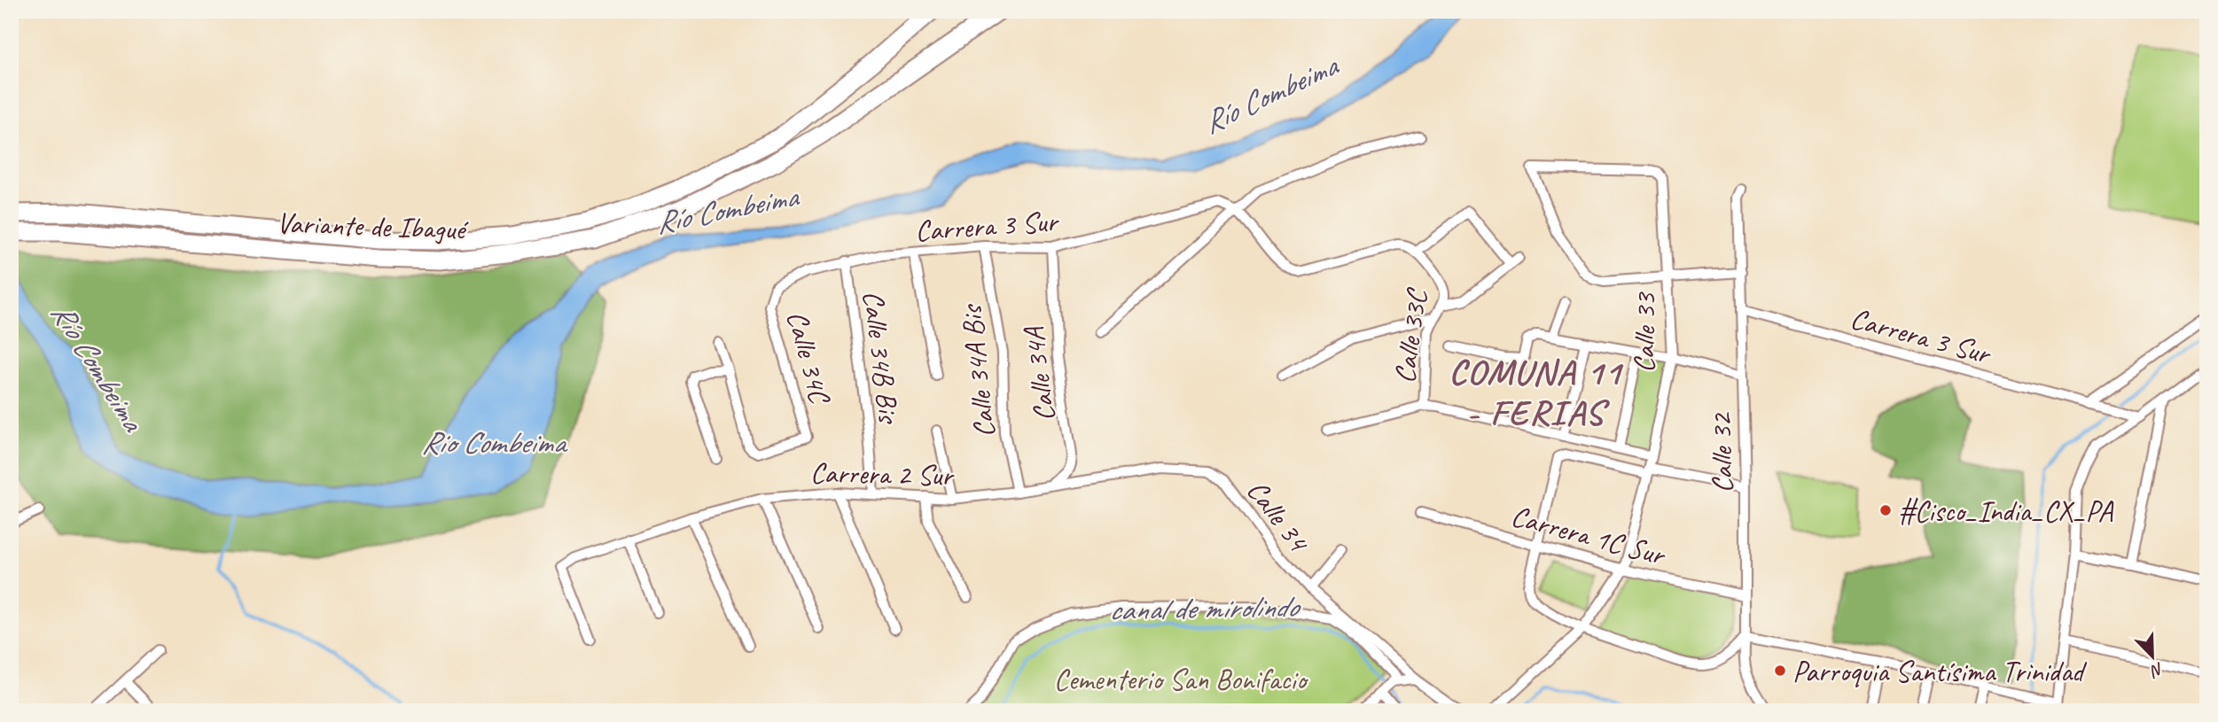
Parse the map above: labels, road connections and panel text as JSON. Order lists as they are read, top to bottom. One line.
{"streets":{"highway":["Variante de Ibagué"],"street":["Carrera 3 Sur","Calle 33","Calle 33C","Calle 34C","Calle 34B Bis","Calle 34A Bis","Calle 34A","Calle 32","Carrera 2 Sur","Calle 34","Carrera 1C Sur"]},"crossings":[["Carrera 3 Sur","Calle 34C"],["Carrera 3 Sur","Calle 34B Bis"],["Carrera 3 Sur","Calle 34A Bis"],["Carrera 3 Sur","Calle 34A"],["Carrera 3 Sur","Calle 32"],["Calle 33","Carrera 1C Sur"],["Calle 34B Bis","Carrera 2 Sur"],["Calle 34A Bis","Carrera 2 Sur"],["Calle 34A","Carrera 2 Sur"],["Calle 32","Carrera 1C Sur"],["Carrera 2 Sur","Calle 34"]],"districts":["COMUNA 11 - FERIAS"],"water":["Río Combeima","Rio Combeima","canal de mirolindo"],"parks":["Cementerio San Bonifacio"],"places":["#Cisco_India_CX_PA","Parroquia Santísima Trinidad"],"north":"bottom right"}
